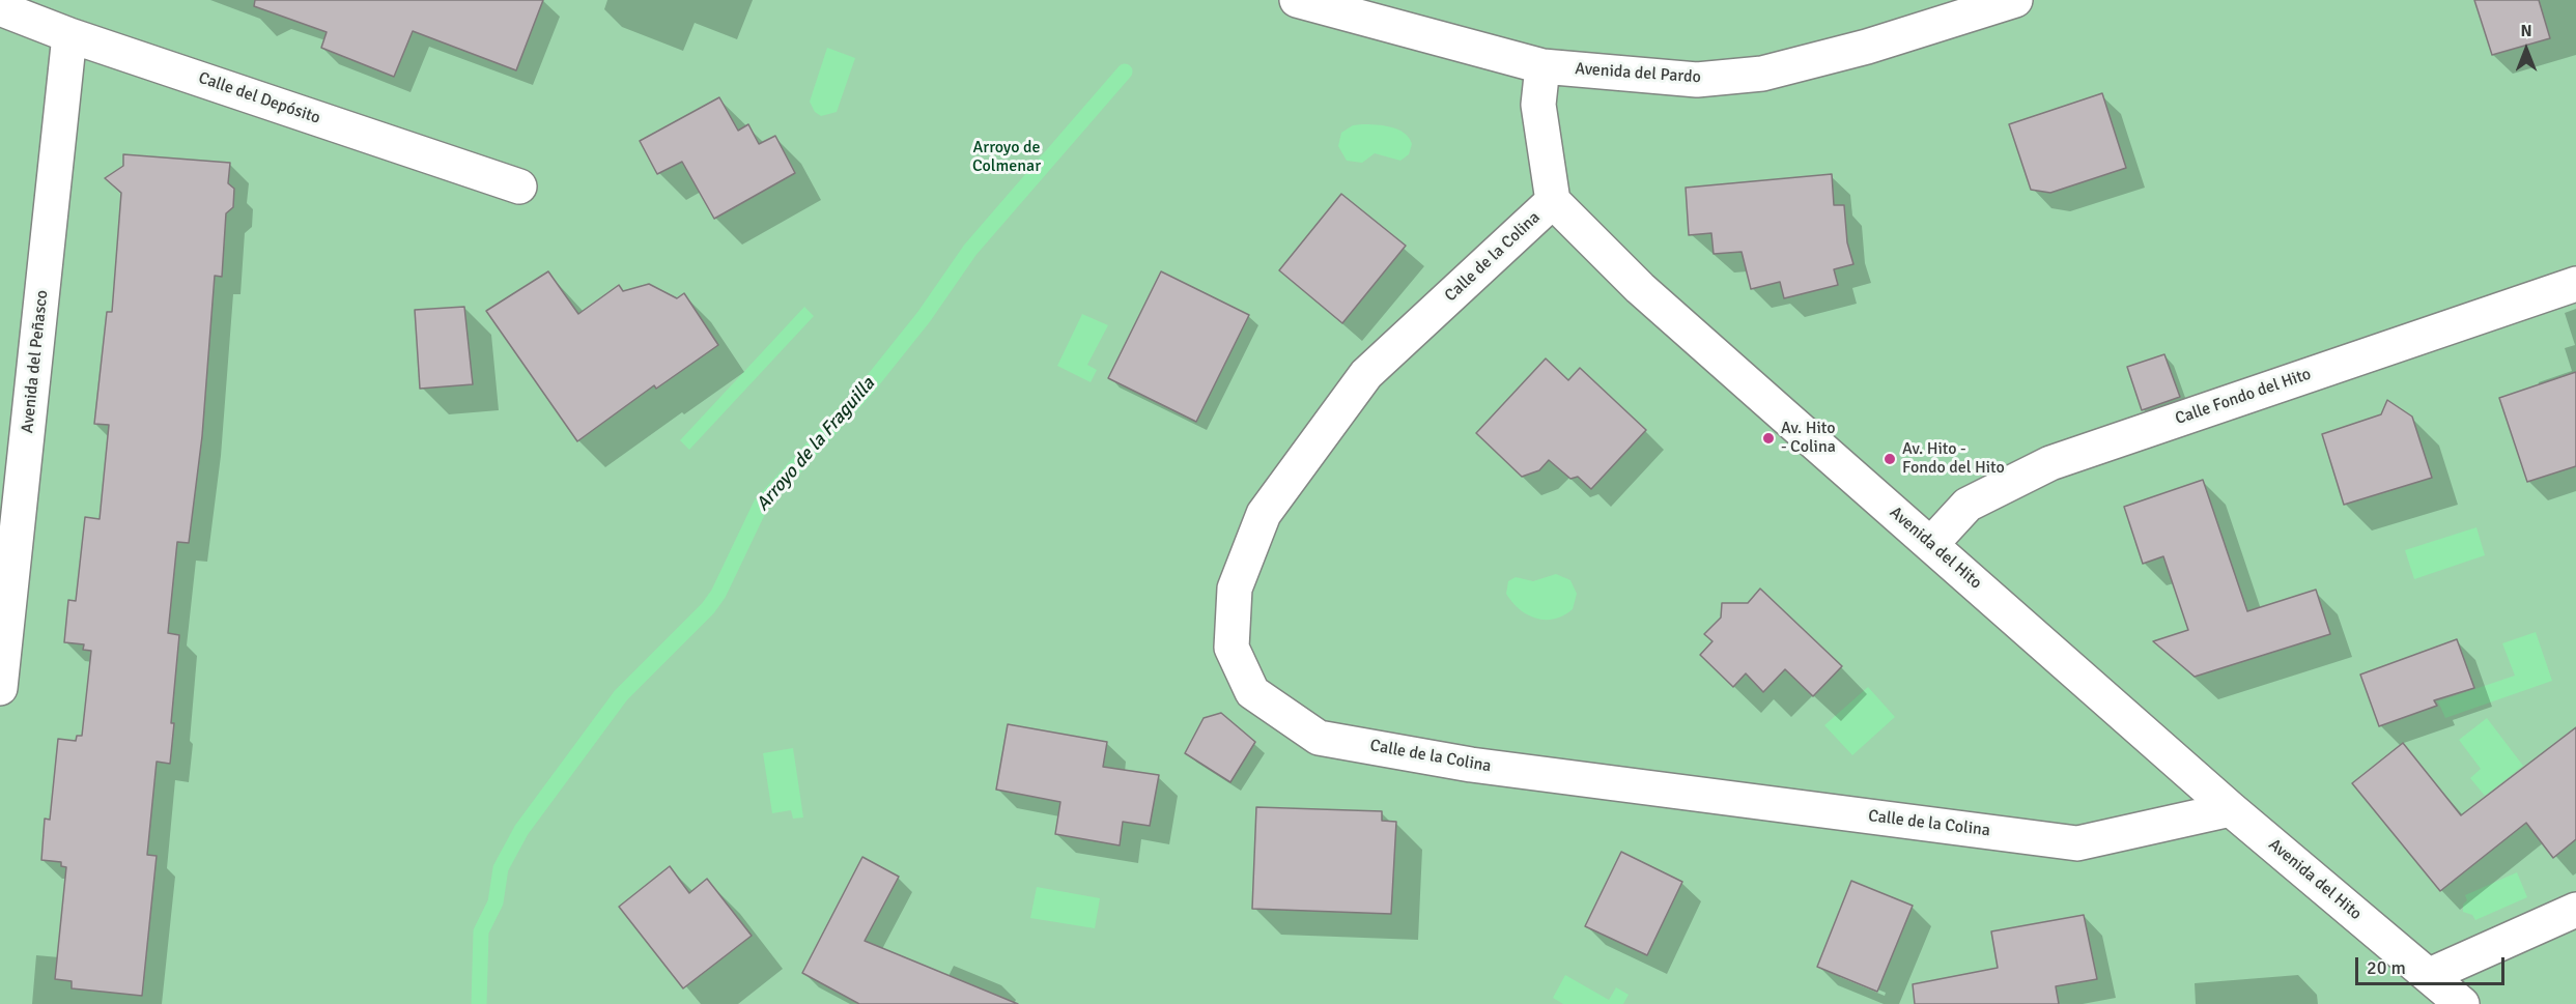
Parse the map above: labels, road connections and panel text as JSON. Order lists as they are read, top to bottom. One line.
{"streets":{"street":["Avenida del Pardo","Calle del Depósito","Calle de la Colina","Avenida del Peñasco","Calle Fondo del Hito","Avenida del Hito"]},"crossings":[["Calle del Depósito","Avenida del Peñasco"],["Calle de la Colina","Avenida del Hito"],["Calle Fondo del Hito","Avenida del Hito"]],"water":["Arroyo de la Fraguilla"],"parks":["Arroyo de Colmenar"],"places":["Av. Hito - Colina","Av. Hito - Fondo del Hito"],"scale_bar":"20 m","north":"top"}
